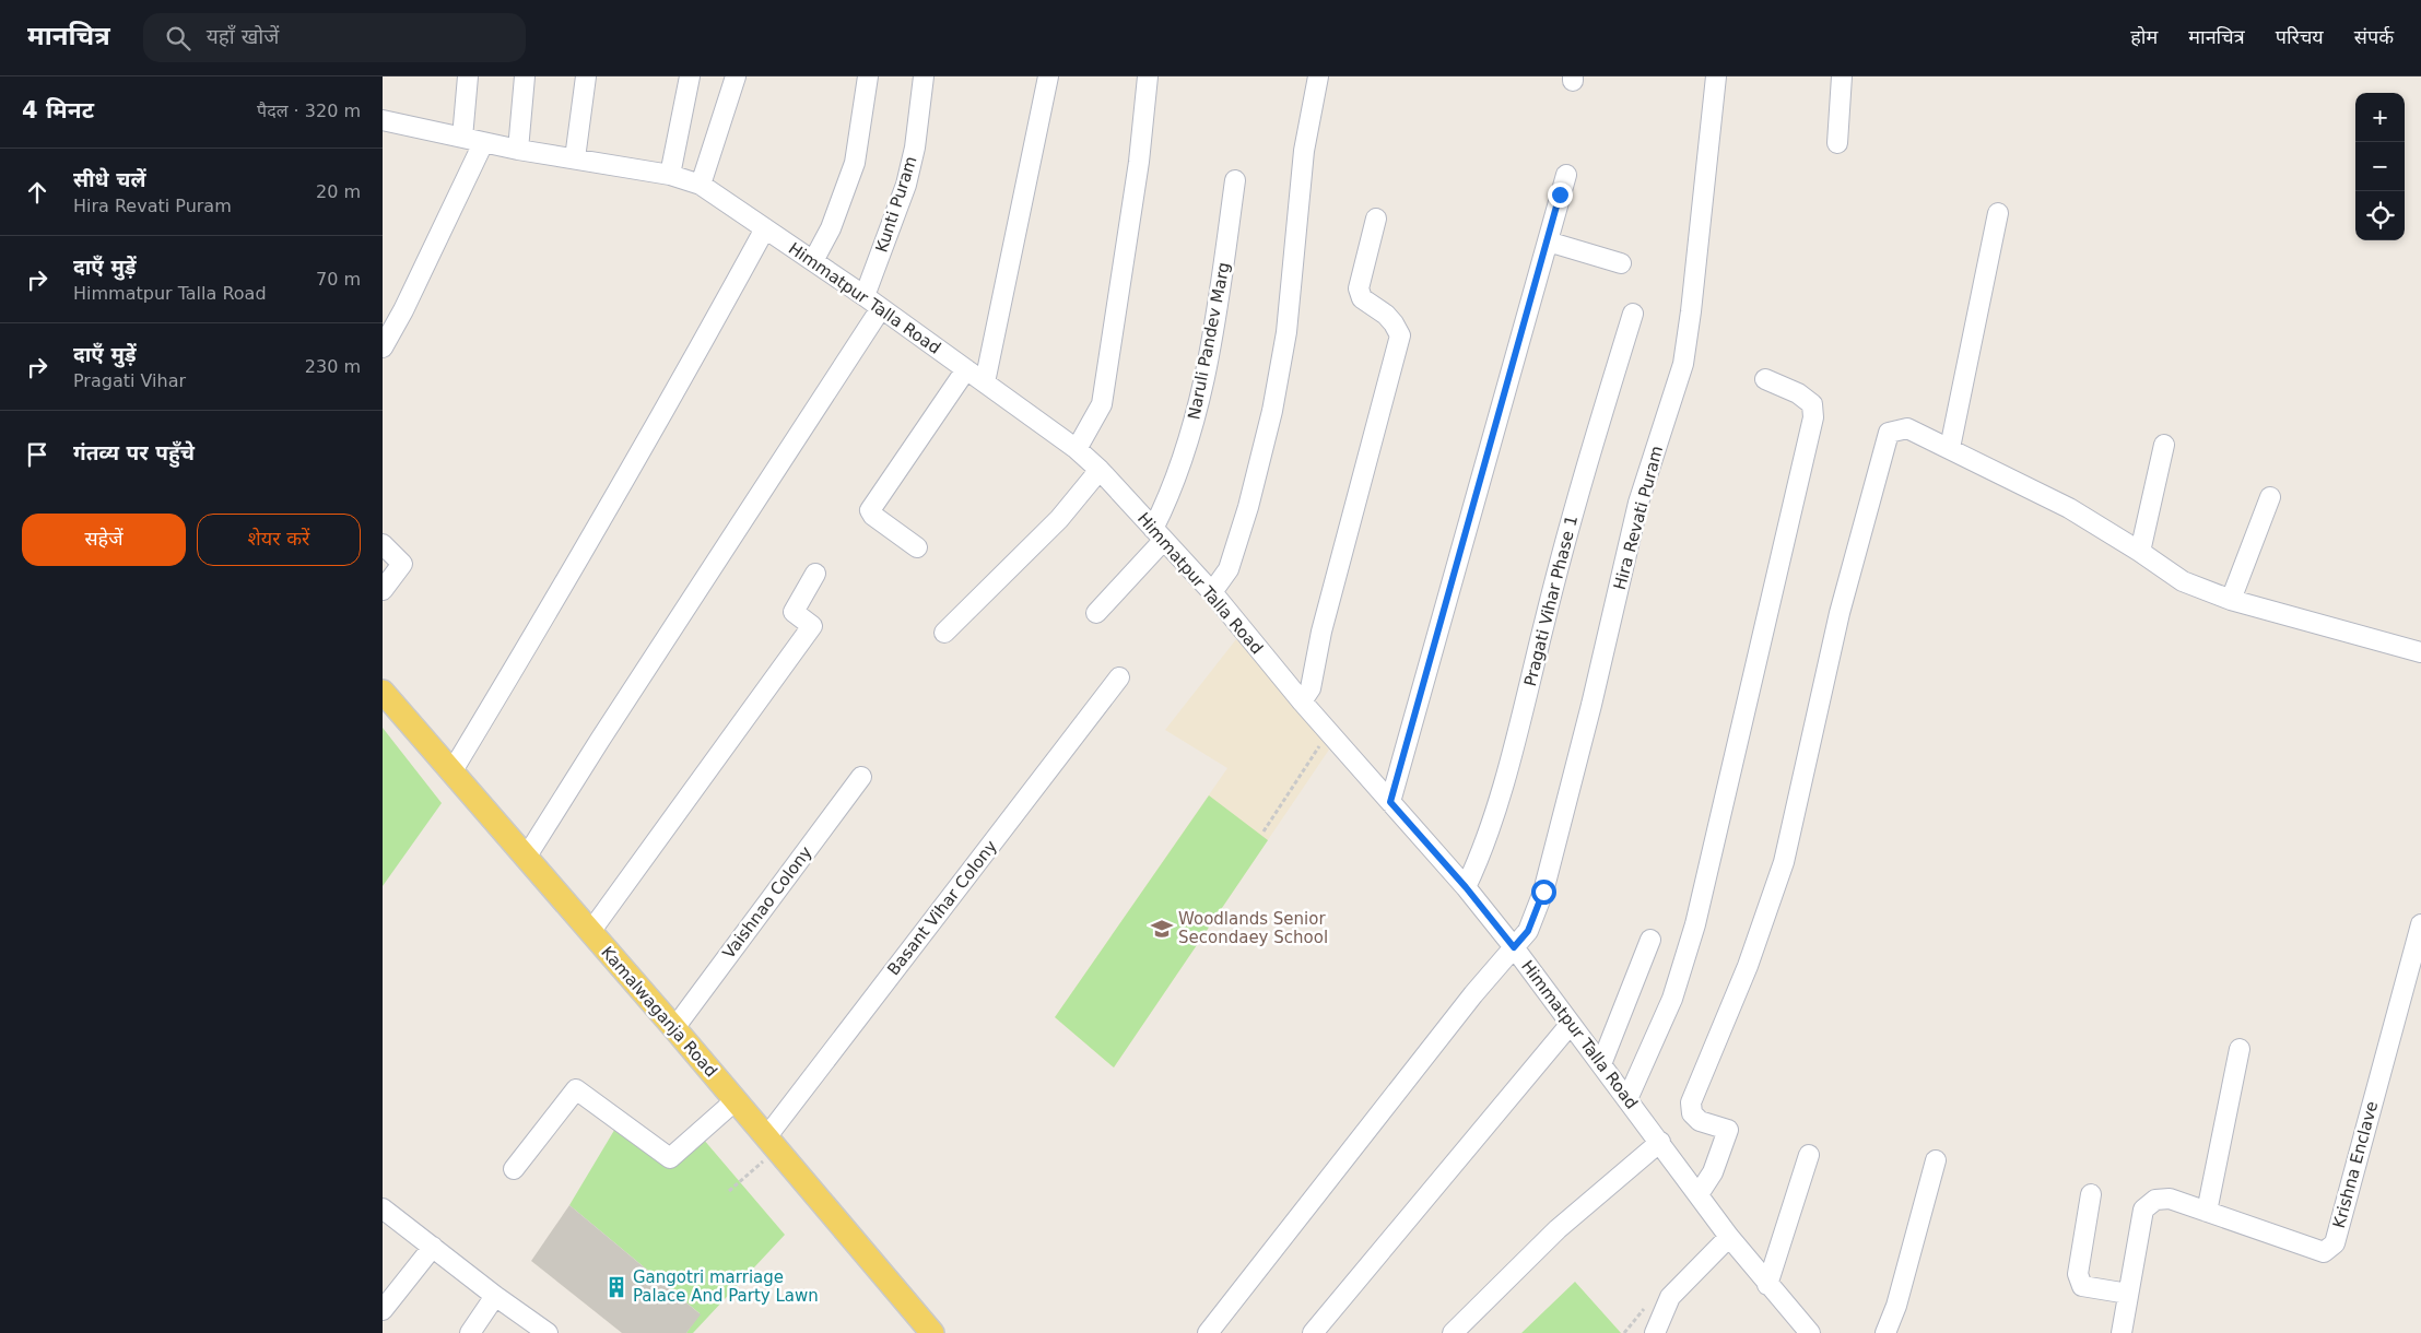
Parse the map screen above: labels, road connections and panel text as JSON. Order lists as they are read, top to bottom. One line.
{"streets":{"main road":["Kamalwaganja Road"],"street":["Kunti Puram","Himmatpur Talla Road","Naruli Pandev Marg","Hira Revati Puram","Pragati Vihar Phase 1","Vaishnao Colony","Basant Vihar Colony","Krishna Enclave"]},"crossings":[["Kunti Puram","Himmatpur Talla Road"],["Himmatpur Talla Road","Naruli Pandev Marg"],["Himmatpur Talla Road","Hira Revati Puram"],["Himmatpur Talla Road","Pragati Vihar Phase 1"],["Vaishnao Colony","Kamalwaganja Road"],["Basant Vihar Colony","Kamalwaganja Road"]],"places":{"school or university":["Woodlands Senior Secondaey School"],"building":["Gangotri marriage Palace And Party Lawn"]},"page":{"header":"मानचित्र","search":"यहाँ खोजें","nav":["होम","मानचित्र","परिचय","संपर्क"],"heading":["4 मिनट","पैदल · 320 m"],"map_buttons":["+","−"],"list":[["सीधे चलें","Hira Revati Puram","20 m"],["दाएँ मुड़ें","Himmatpur Talla Road","70 m"],["दाएँ मुड़ें","Pragati Vihar","230 m"],"गंतव्य पर पहुँचे"],"buttons":["सहेजें","शेयर करें"]}}
